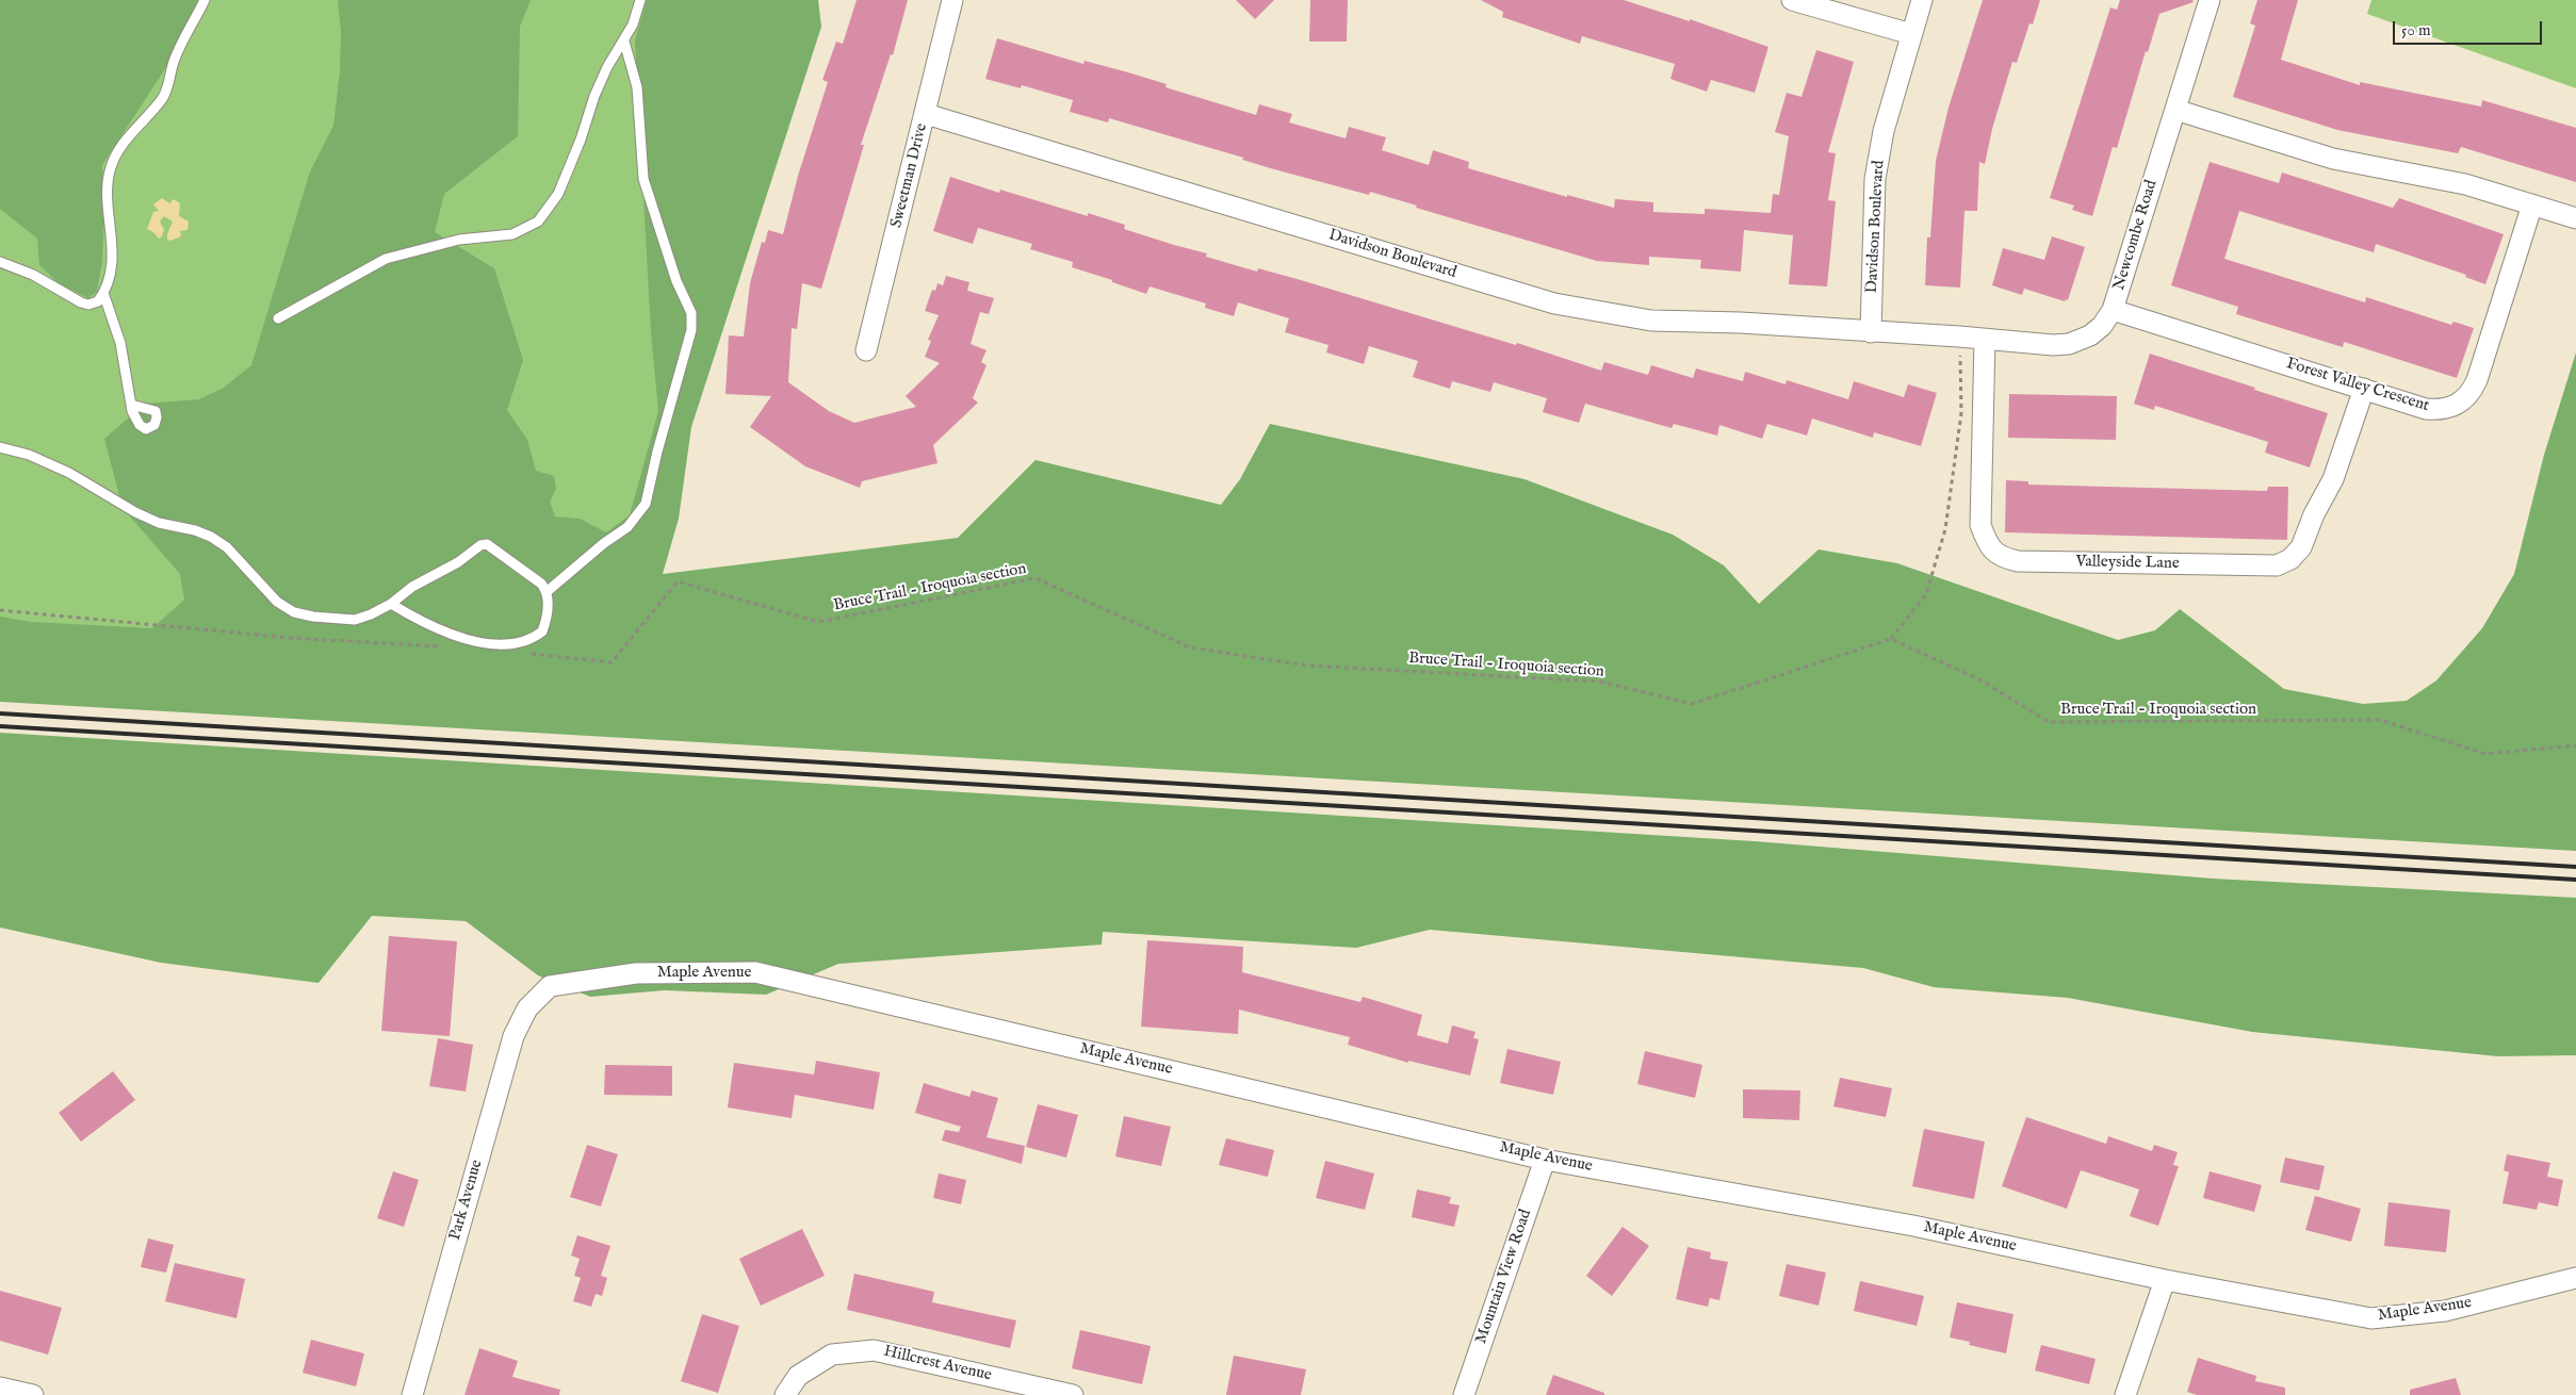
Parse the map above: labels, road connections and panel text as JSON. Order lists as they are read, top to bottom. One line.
{"streets":{"street":["Sweetman Drive","Davidson Boulevard","Newcombe Road","Forest Valley Crescent","Valleyside Lane","Maple Avenue","Park Avenue","Mountain View Road","Hillcrest Avenue"],"path":["Bruce Trail - Iroquoia section"]},"crossings":[["Sweetman Drive","Davidson Boulevard"],["Davidson Boulevard","Newcombe Road"],["Newcombe Road","Forest Valley Crescent"],["Newcombe Road","Valleyside Lane"],["Forest Valley Crescent","Valleyside Lane"],["Maple Avenue","Park Avenue"],["Maple Avenue","Mountain View Road"]],"scale_bar":"50 m"}
